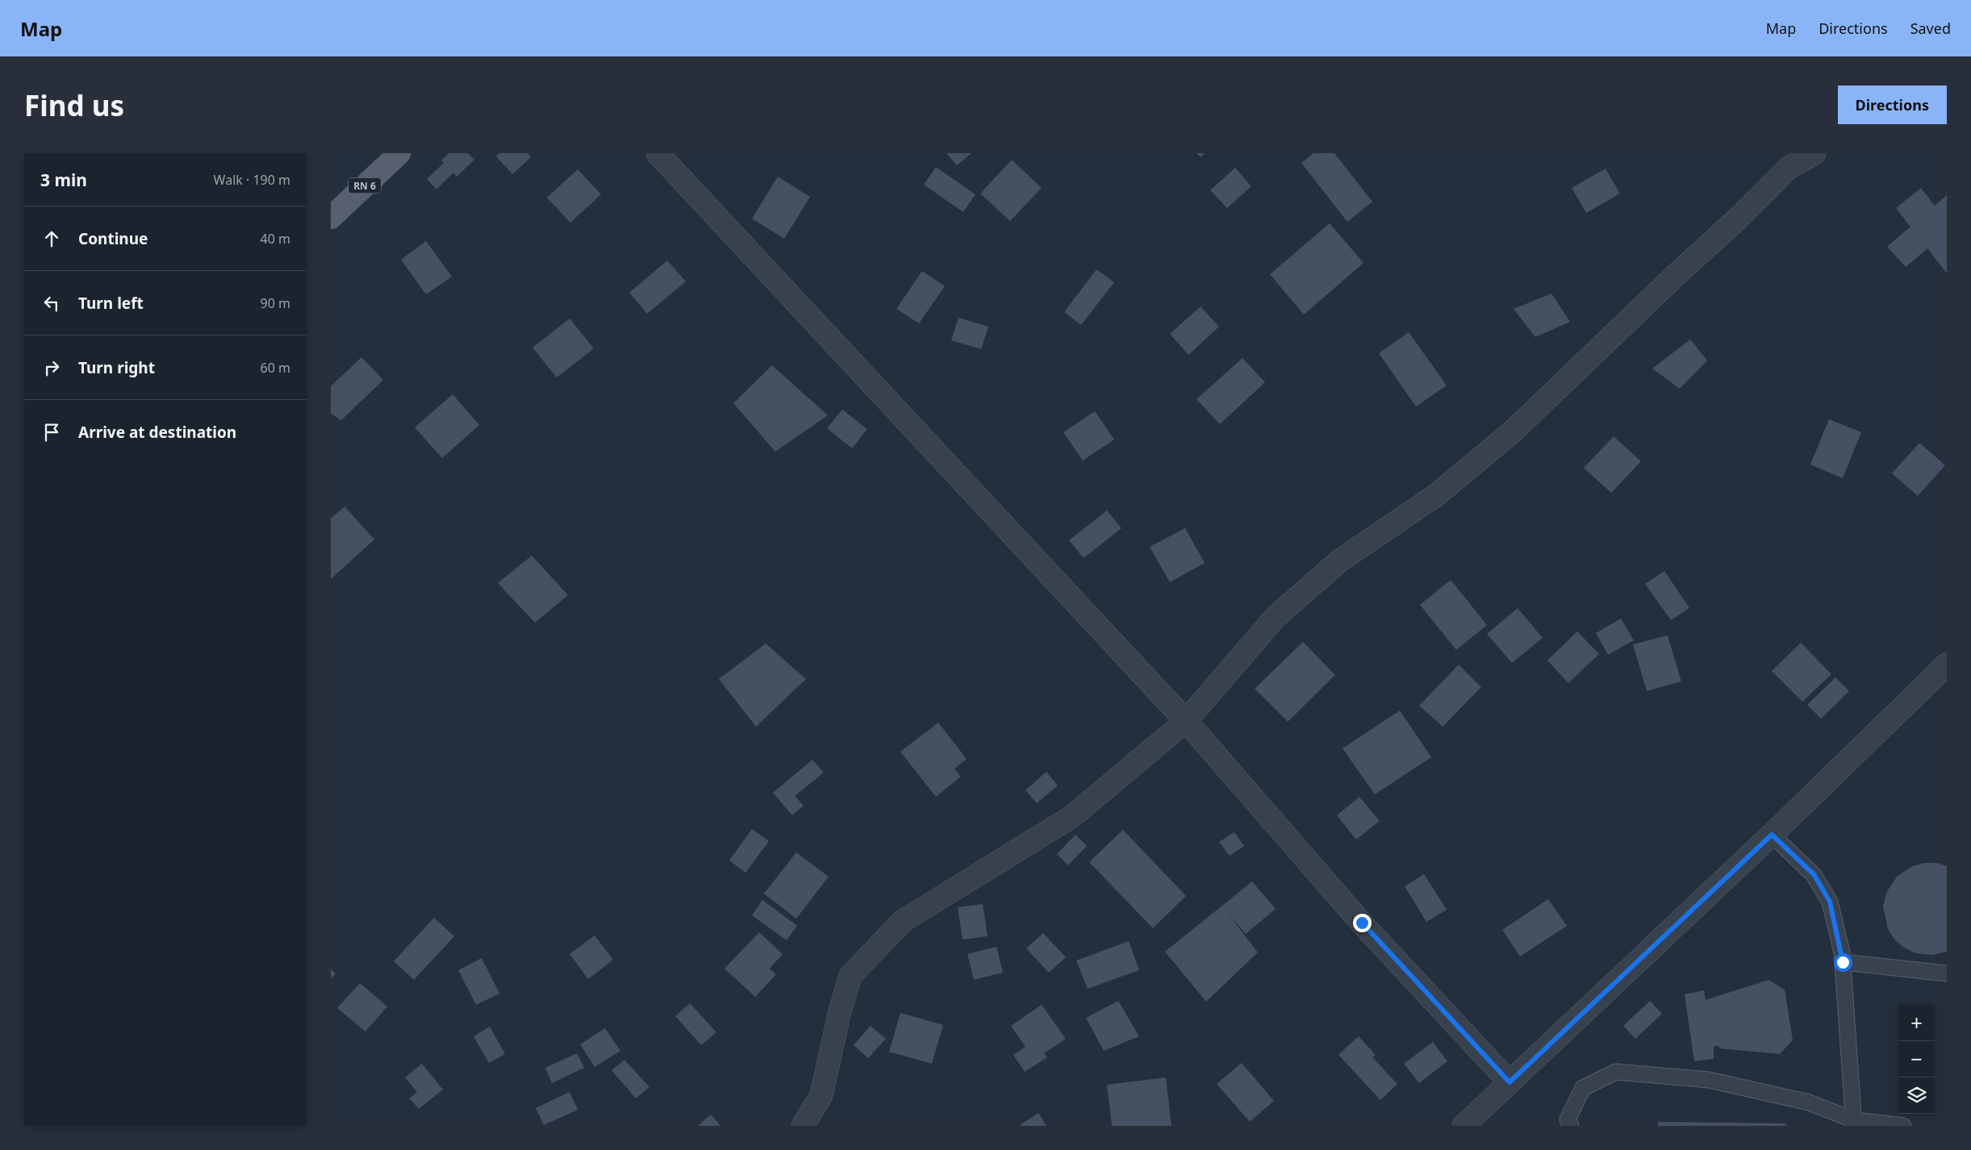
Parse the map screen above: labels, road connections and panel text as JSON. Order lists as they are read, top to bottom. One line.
{"streets":{"main road":["RN 6"]},"page":{"header":"Map","nav":["Map","Directions","Saved"],"buttons":"Directions","title":"Find us","heading":["3 min","Walk · 190 m"],"list":[["Continue","40 m"],["Turn left","90 m"],["Turn right","60 m"],"Arrive at destination"],"map_buttons":["+","−"]}}
